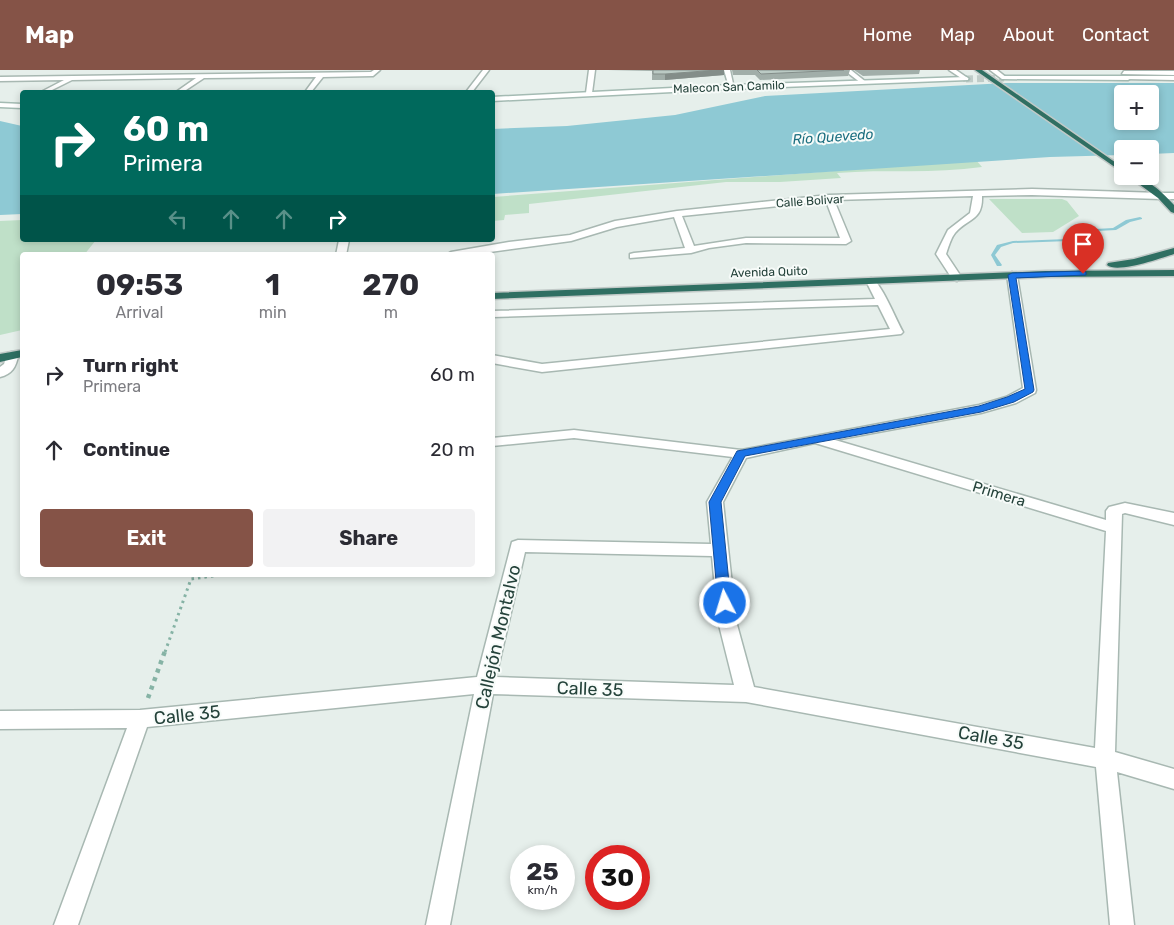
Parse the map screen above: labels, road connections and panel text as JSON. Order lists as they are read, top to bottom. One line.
{"streets":{"highway":["Avenida Quito"],"street":["Malecon San Camilo","Calle Bolivar","Primera","Callejón Montalvo","Calle 35"]},"crossings":[["Callejón Montalvo","Calle 35"]],"water":["Río Quevedo"],"page":{"header":"Map","nav":["Home","Map","About","Contact"],"map_buttons":["+","−"],"turn":["60 m","Primera"],"eta":["09:53","Arrival","1","min","270","m"],"list":[{"name":"Turn right","note":"Primera","value":"60 m"},{"name":"Continue","value":"20 m"}],"buttons":["Exit","Share"],"speed":"25 km/h","limit":"30"}}
